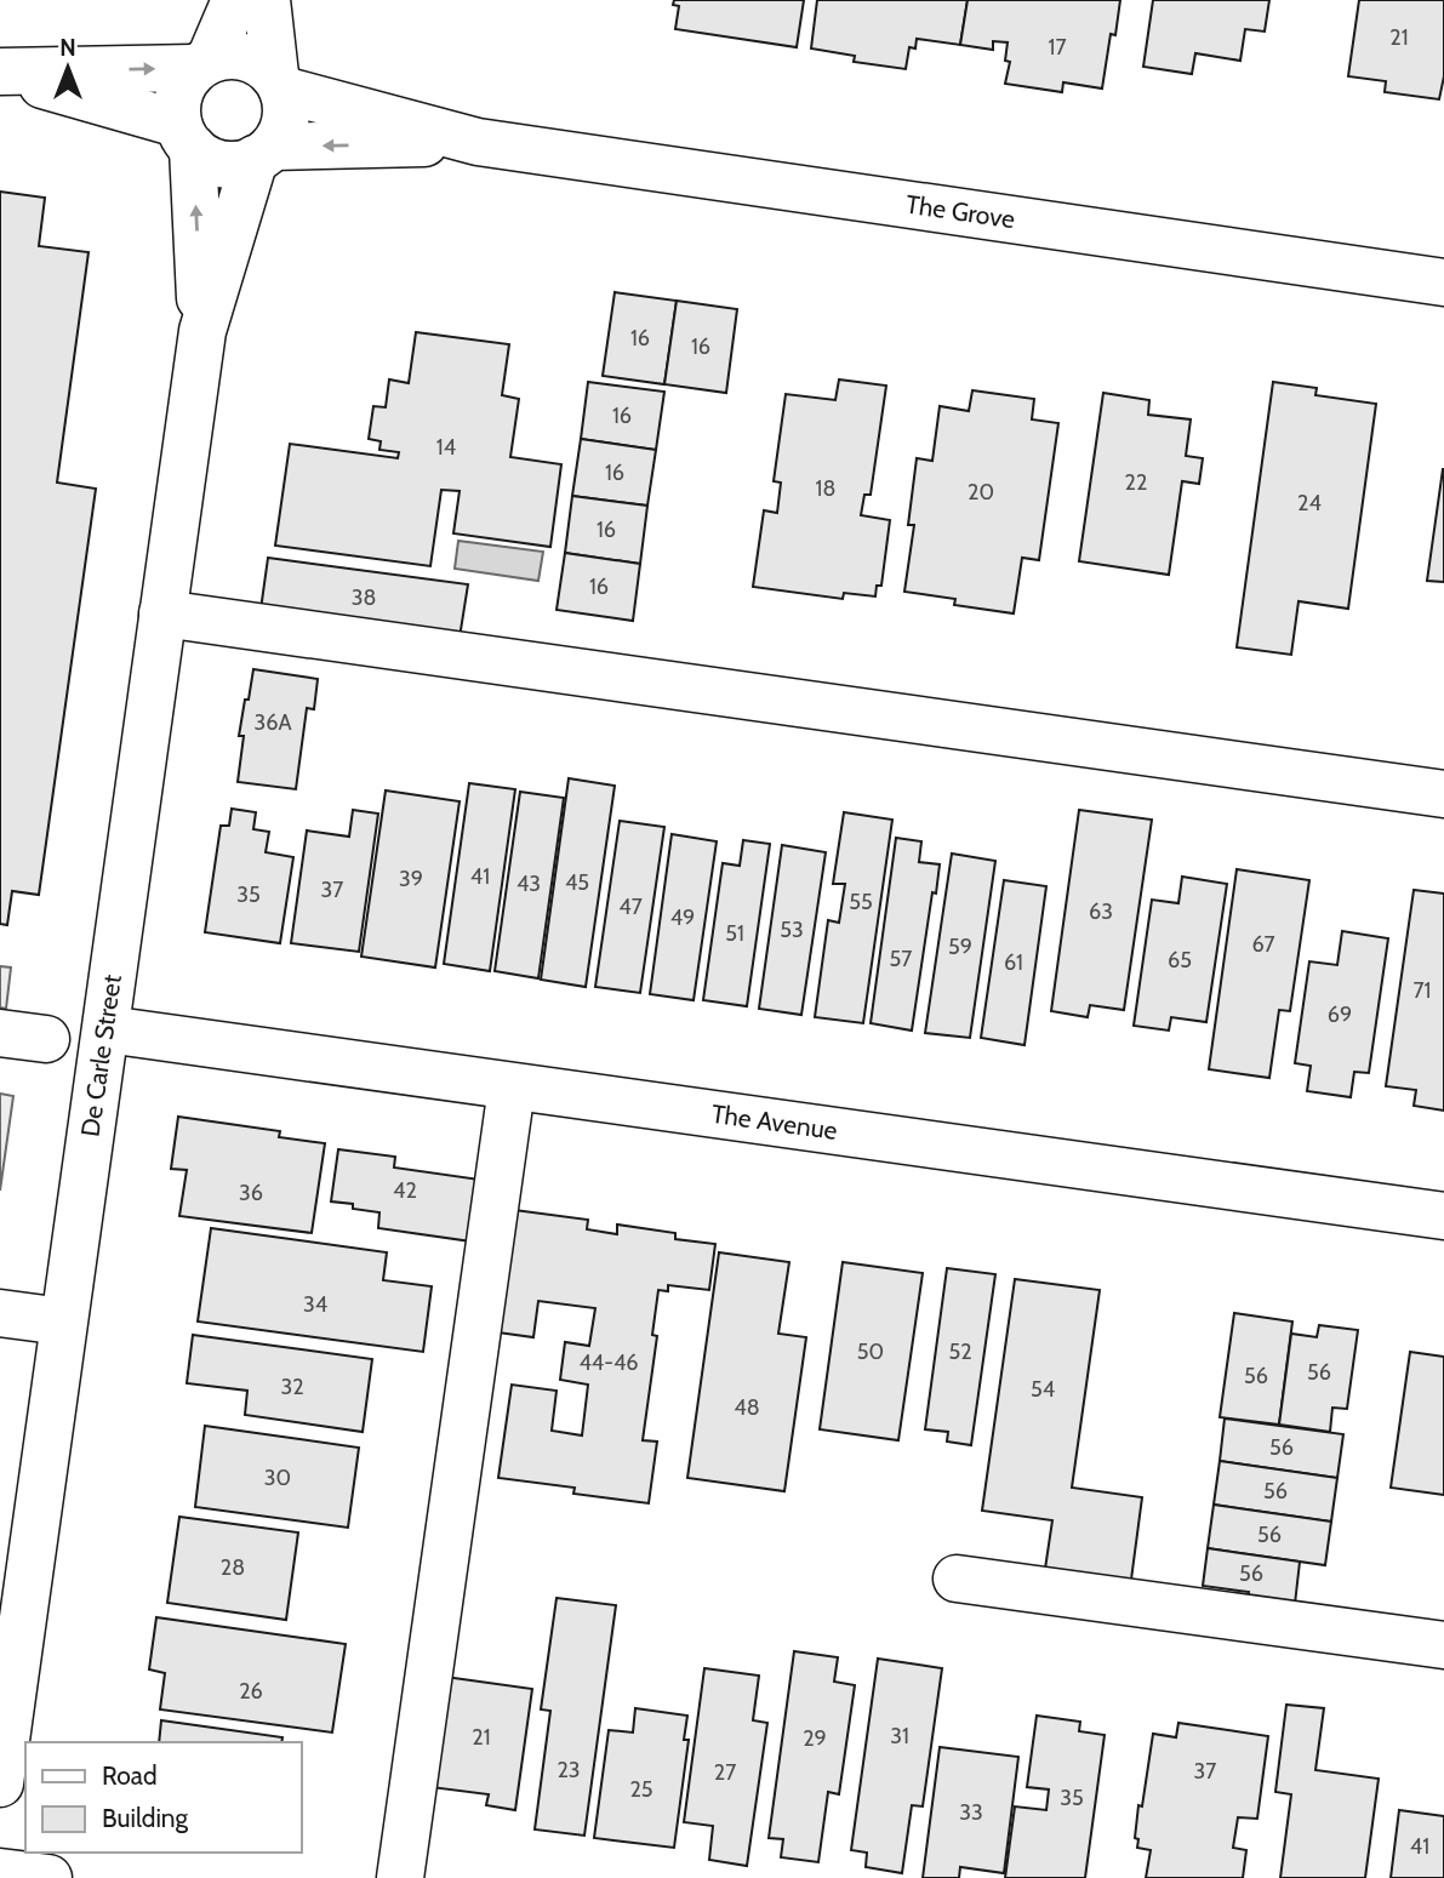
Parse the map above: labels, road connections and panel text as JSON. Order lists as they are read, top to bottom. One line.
{"streets":{"street":["The Grove","De Carle Street","The Avenue"]},"crossings":[["The Grove","De Carle Street"],["De Carle Street","The Avenue"]],"house_numbers":["21","17","16","16","16","14","16","22","18","20","24","16","16","38","36A","41","39","45","43","37","35","55","47","63","49","53","51","67","59","57","65","61","71","69","42","36","34","50","52","44-46","56","56","32","54","48","56","30","56","56","28","56","26","31","21","29","23","37","27","25","35","33","41"],"legend":["Road","Building"],"north":"top"}
